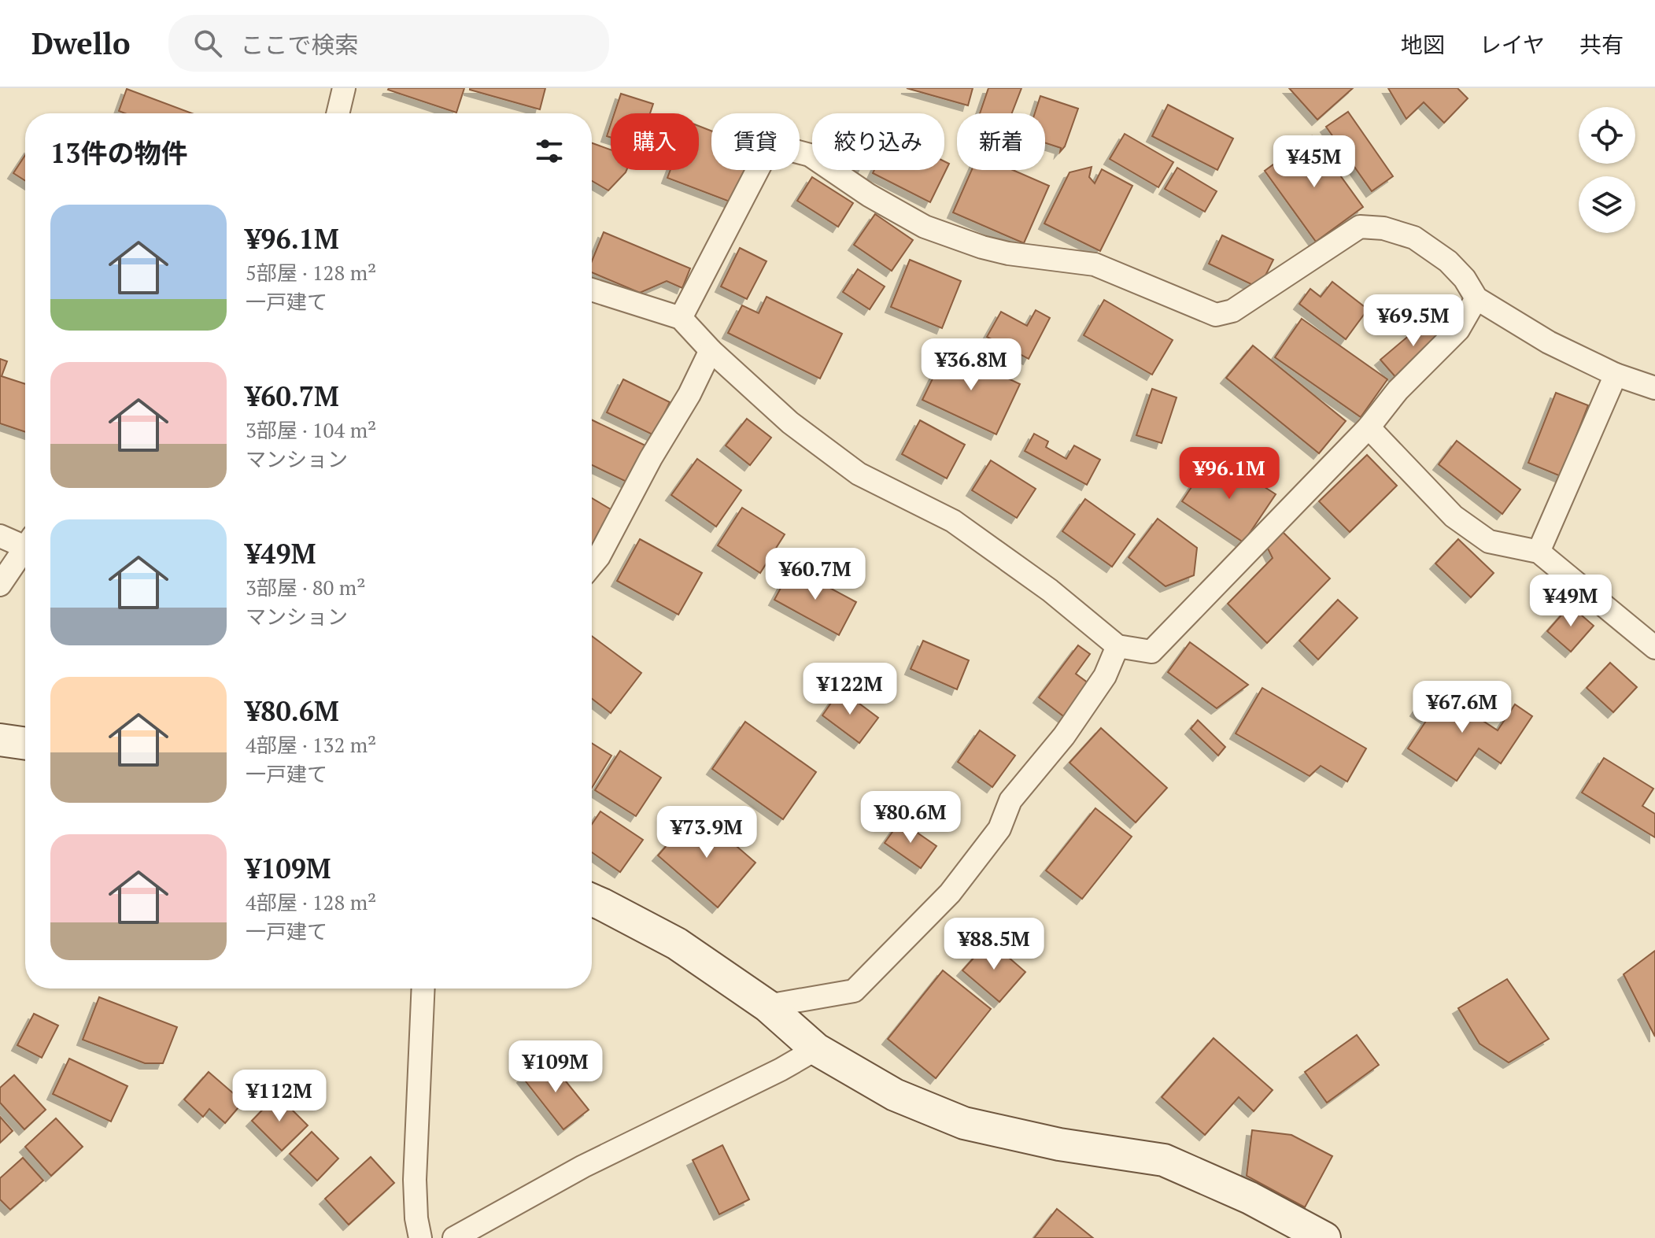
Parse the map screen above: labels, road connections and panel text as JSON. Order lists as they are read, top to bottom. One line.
{"page":{"header":"Dwello","search":"ここで検索","nav":["地図","レイヤ","共有"],"chip":["購入","賃貸","絞り込み","新着"],"heading":"13件の物件","price":["¥45M","¥69.5M","¥36.8M","¥96.1M","¥60.7M","¥49M","¥122M","¥67.6M","¥80.6M","¥73.9M","¥88.5M","¥109M","¥112M"],"list":[{"name":"¥96.1M","note":"5部屋 · 128 m² · 一戸建て"},{"name":"¥60.7M","note":"3部屋 · 104 m² · マンション"},{"name":"¥49M","note":"3部屋 · 80 m² · マンション"},{"name":"¥80.6M","note":"4部屋 · 132 m² · 一戸建て"},{"name":"¥109M","note":"4部屋 · 128 m² · 一戸建て"}]}}
